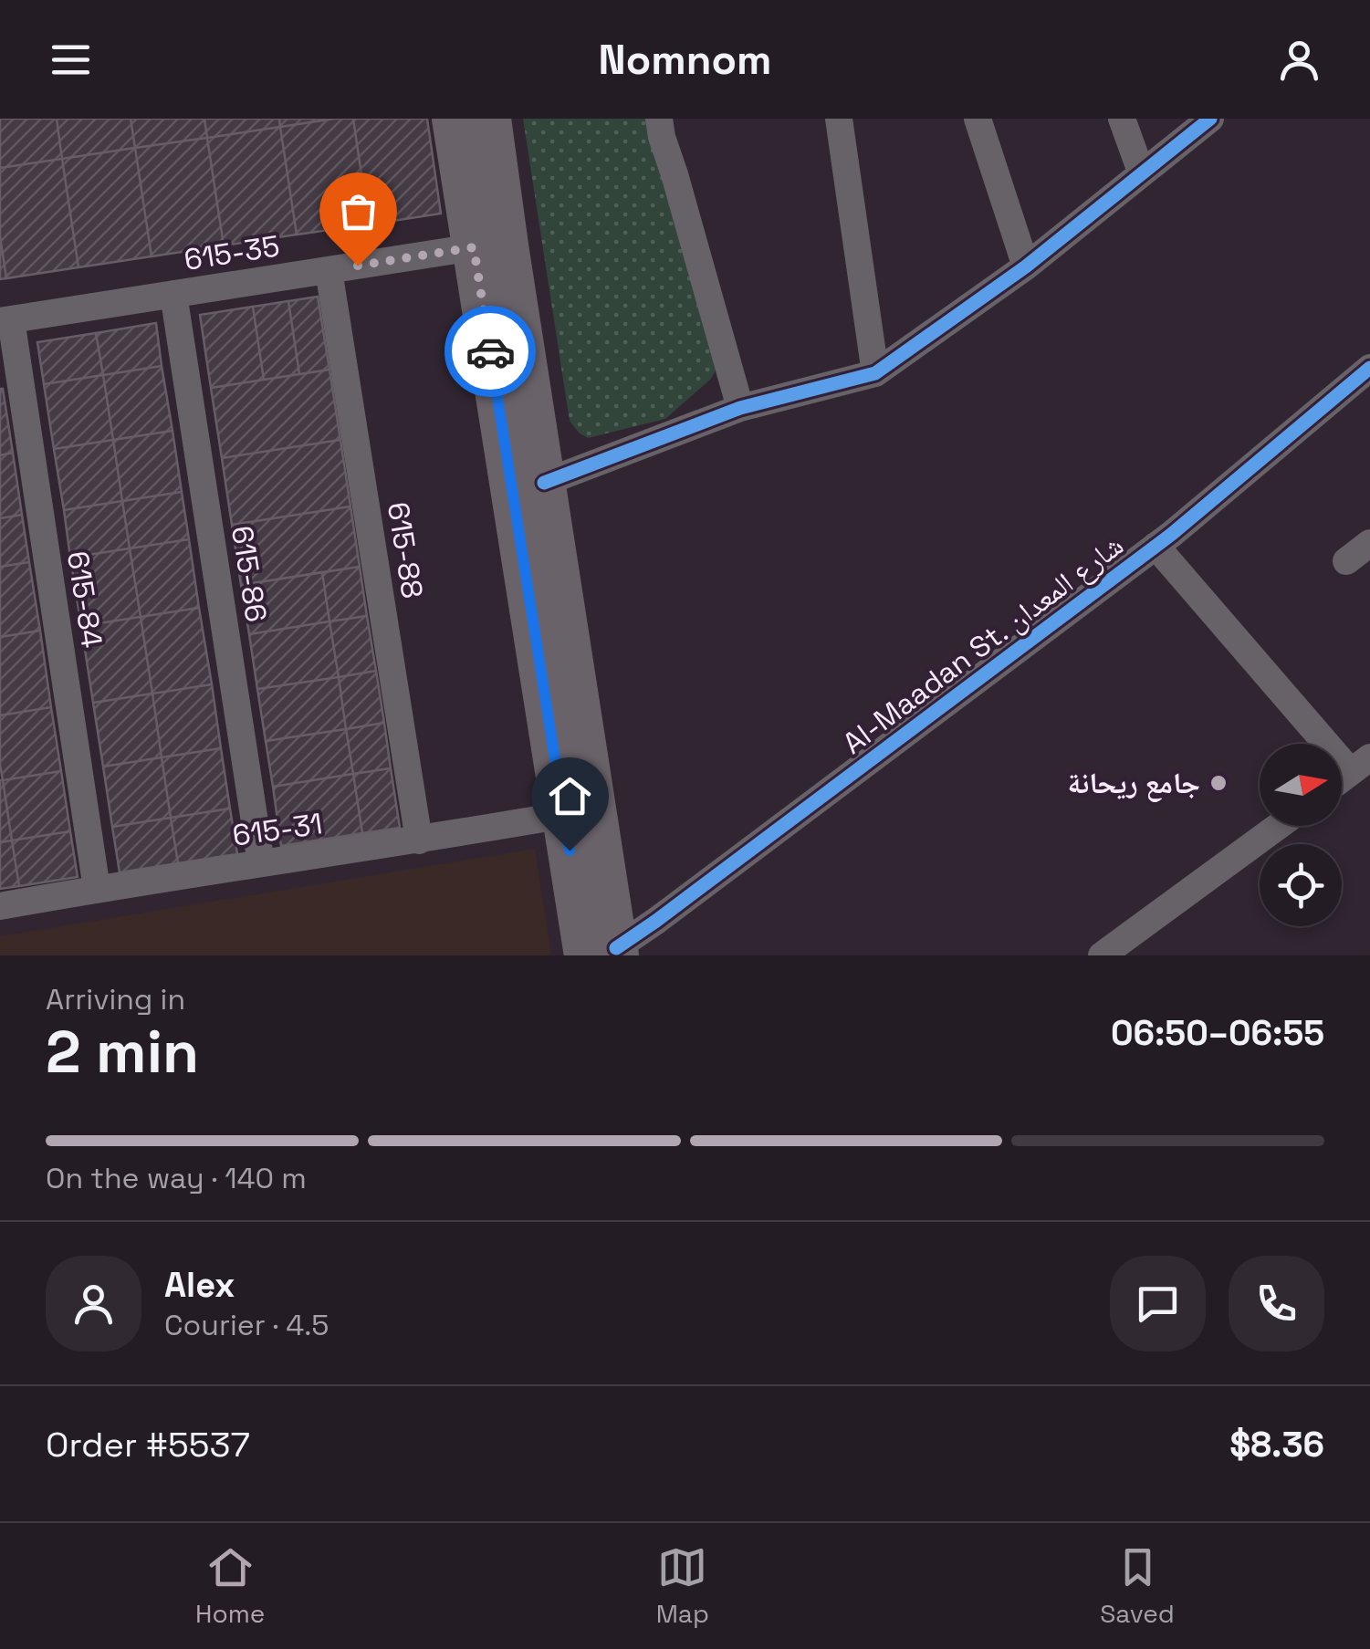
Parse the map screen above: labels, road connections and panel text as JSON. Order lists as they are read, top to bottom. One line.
{"streets":{"street":["615-35","615-88","615-86","615-84","Al-Maadan St. شارع المعدان","615-31"]},"crossings":[["615-35","615-88"],["615-35","615-86"],["615-35","615-84"],["615-88","615-31"],["615-86","615-31"],["615-84","615-31"]],"places":["جامع ريحانة"],"north":"right","page":{"header":"Nomnom","heading":["2 min","Arriving in","06:50–06:55"],"panel":["Alex","Courier · 4.5","Order #5537","$8.36"],"bar":"On the way · 140 m","tabs":["Home","Map","Saved"]}}
